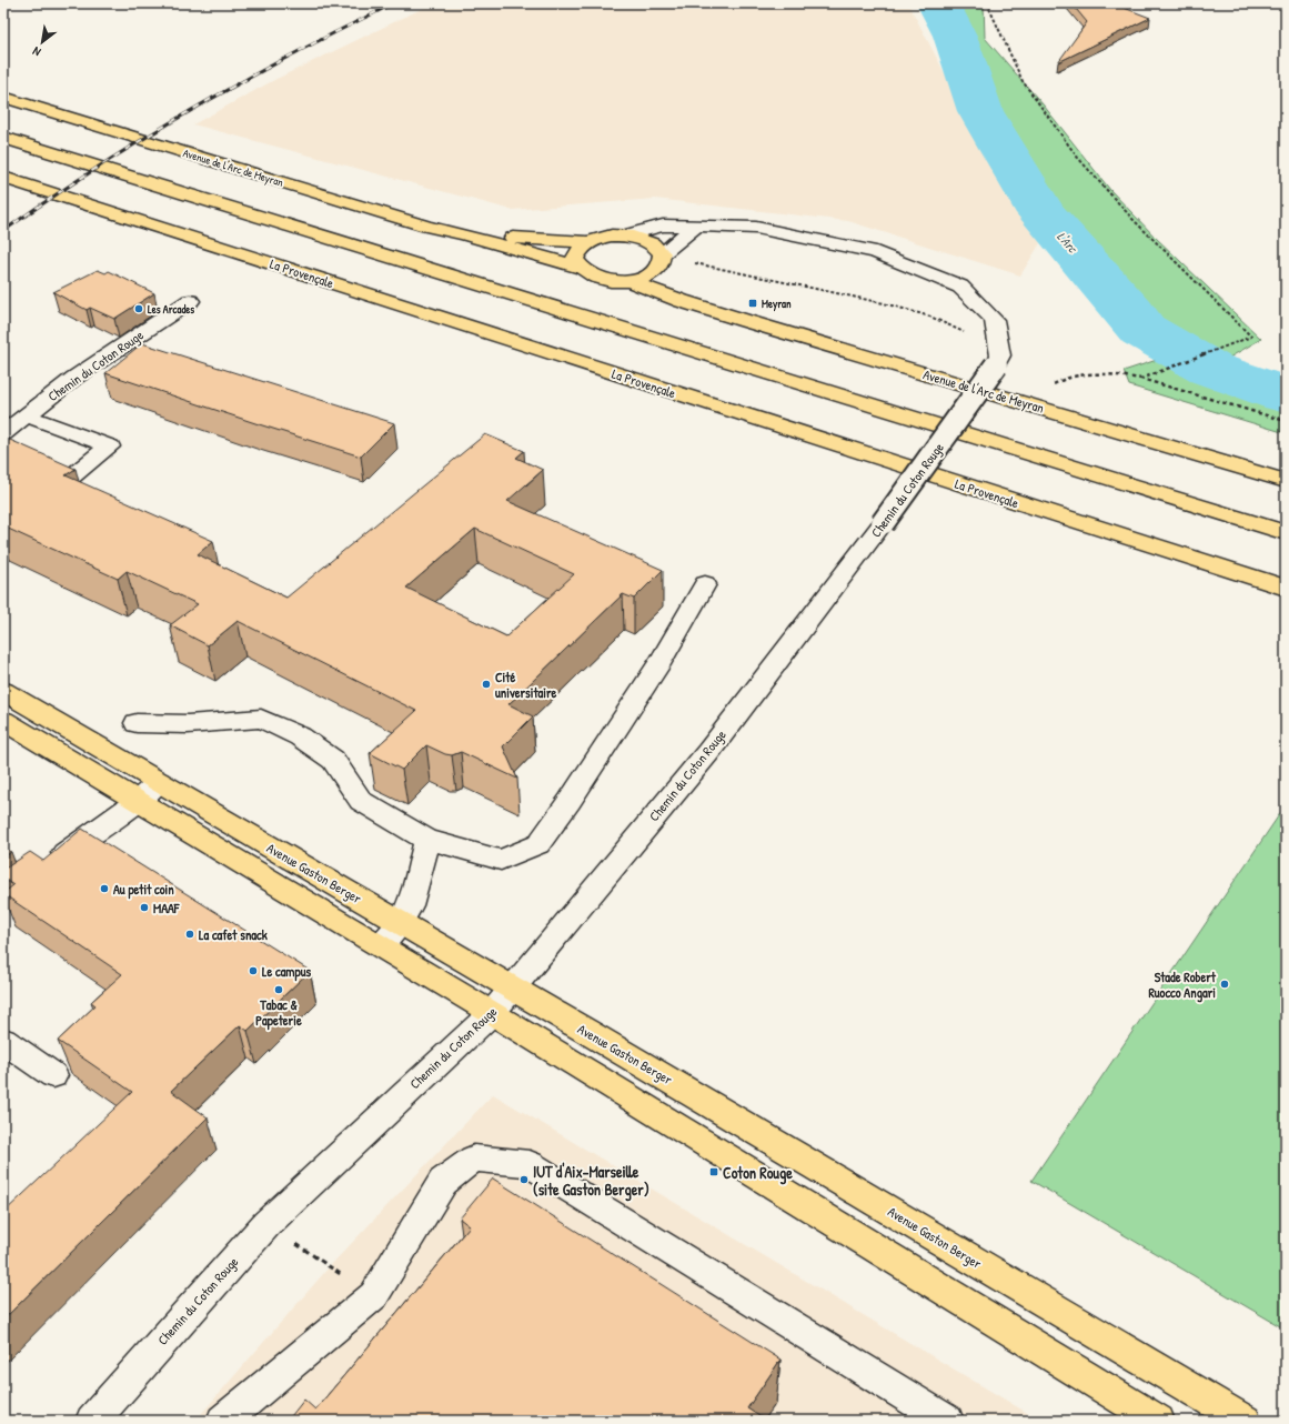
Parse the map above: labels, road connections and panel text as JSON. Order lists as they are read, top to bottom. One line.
{"streets":{"main road":["Avenue de l'Arc de Meyran","La Provençale","Avenue Gaston Berger"],"street":["Chemin du Coton Rouge"]},"crossings":[["Chemin du Coton Rouge","Avenue Gaston Berger"]],"water":["L'Arc"],"places":{"transit":["Meyran","Coton Rouge"],"other":["Les Arcades","Cité universitaire","Au petit coin","MAAF","La cafet snack","Le campus","Stade Robert Ruocco Angari","Tabac & Papeterie","IUT d'Aix-Marseille (site Gaston Berger)"]},"north":"bottom left"}
